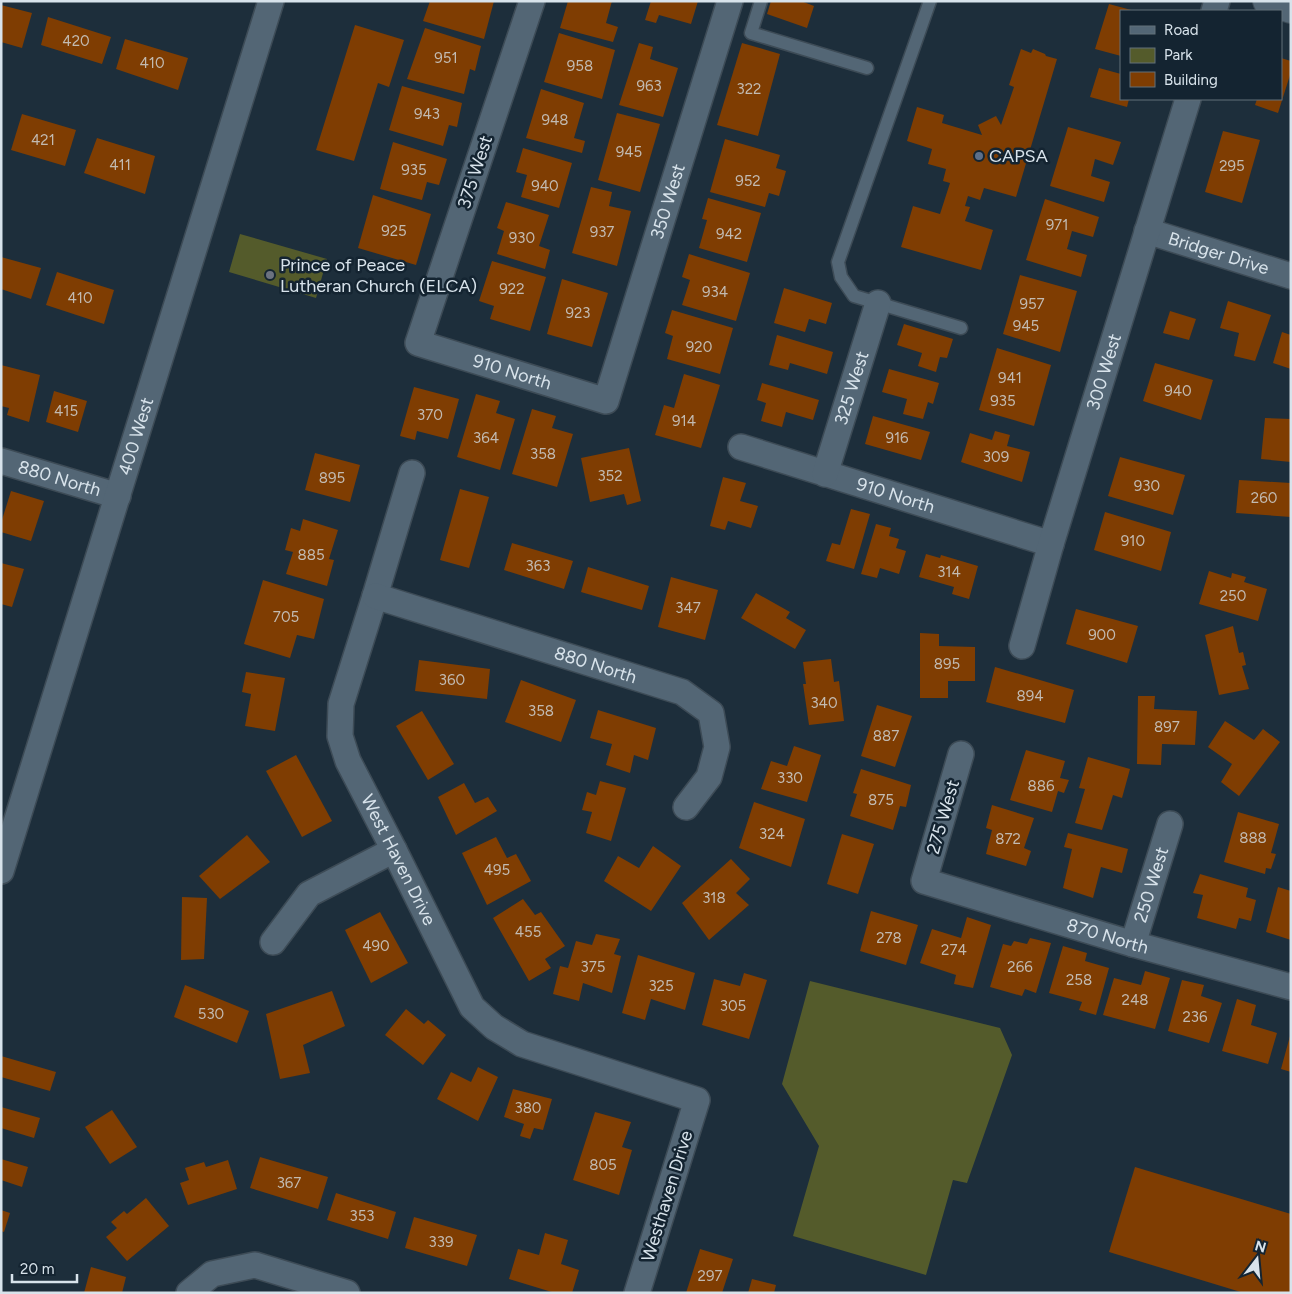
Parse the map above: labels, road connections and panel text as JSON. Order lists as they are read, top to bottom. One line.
{"streets":{"street":["375 West","350 West","Bridger Drive","910 North","300 West","325 West","400 West","880 North","275 West","West Haven Drive","250 West","870 North","Westhaven Drive"]},"crossings":[["375 West","910 North"],["350 West","910 North"],["Bridger Drive","300 West"],["910 North","300 West"],["910 North","325 West"],["400 West","880 North"],["880 North","West Haven Drive"],["275 West","870 North"],["West Haven Drive","Westhaven Drive"],["250 West","870 North"]],"places":["CAPSA","Prince of Peace Lutheran Church (ELCA)"],"house_numbers":["420","951","410","958","963","322","943","948","421","945","411","295","935","952","940","971","925","937","942","930","922","934","410","957","923","945","920","941","940","935","415","370","914","364","916","358","309","352","895","930","260","910","885","363","314","250","347","705","900","895","360","894","340","358","897","887","330","886","875","324","888","872","495","318","455","278","490","274","375","266","258","325","248","305","530","236","380","805","367","353","339","297"],"legend":["Road","Park","Building"],"scale_bar":"20 m","north":"top"}
